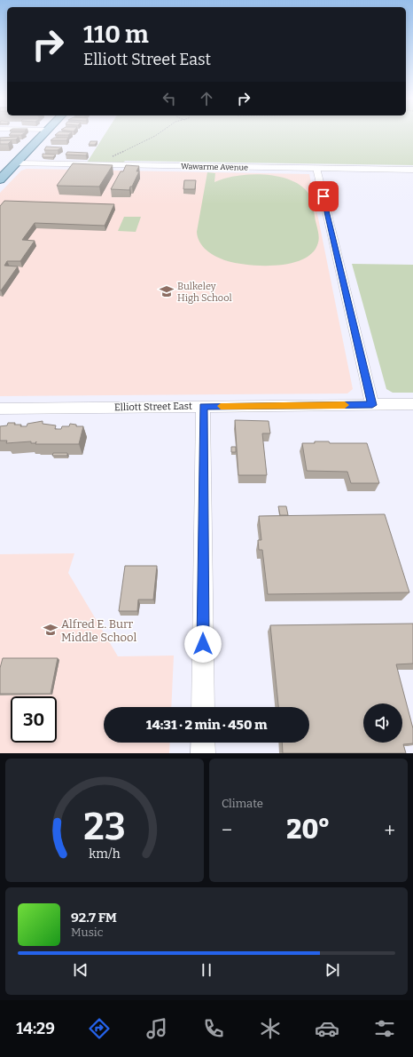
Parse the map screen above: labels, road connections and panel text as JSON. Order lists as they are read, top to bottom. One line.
{"streets":{"street":["Wawarme Avenue","Elliott Street East"]},"places":{"school or university":["Bulkeley High School","Alfred E. Burr Middle School"]},"page":{"turn":["110 m","Elliott Street East"],"limit":"30","trip":"14:31 · 2 min · 450 m","tile":"Climate","heat":["−","20°","+"],"song":["92.7 FM","Music"],"tabs":"14:29","gauge":["23","km/h"]}}
